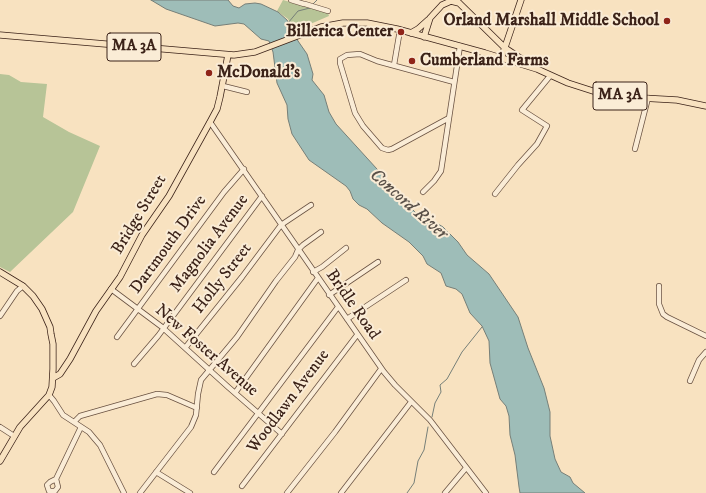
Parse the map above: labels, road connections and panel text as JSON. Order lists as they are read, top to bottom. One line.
{"streets":{"main road":["MA 3A","Bridge Street"],"street":["Magnolia Avenue","Dartmouth Drive","Holly Street","Bridle Road","New Foster Avenue","Woodlawn Avenue"]},"crossings":[["MA 3A","Bridge Street"],["Bridge Street","Bridle Road"],["Bridge Street","New Foster Avenue"],["Magnolia Avenue","Bridle Road"],["Magnolia Avenue","New Foster Avenue"],["Dartmouth Drive","Bridle Road"],["Dartmouth Drive","New Foster Avenue"],["Holly Street","Bridle Road"],["Holly Street","New Foster Avenue"],["Bridle Road","Woodlawn Avenue"],["New Foster Avenue","Woodlawn Avenue"]],"water":["Concord River"],"places":["Orland Marshall Middle School","Billerica Center","Cumberland Farms","McDonald's"]}
